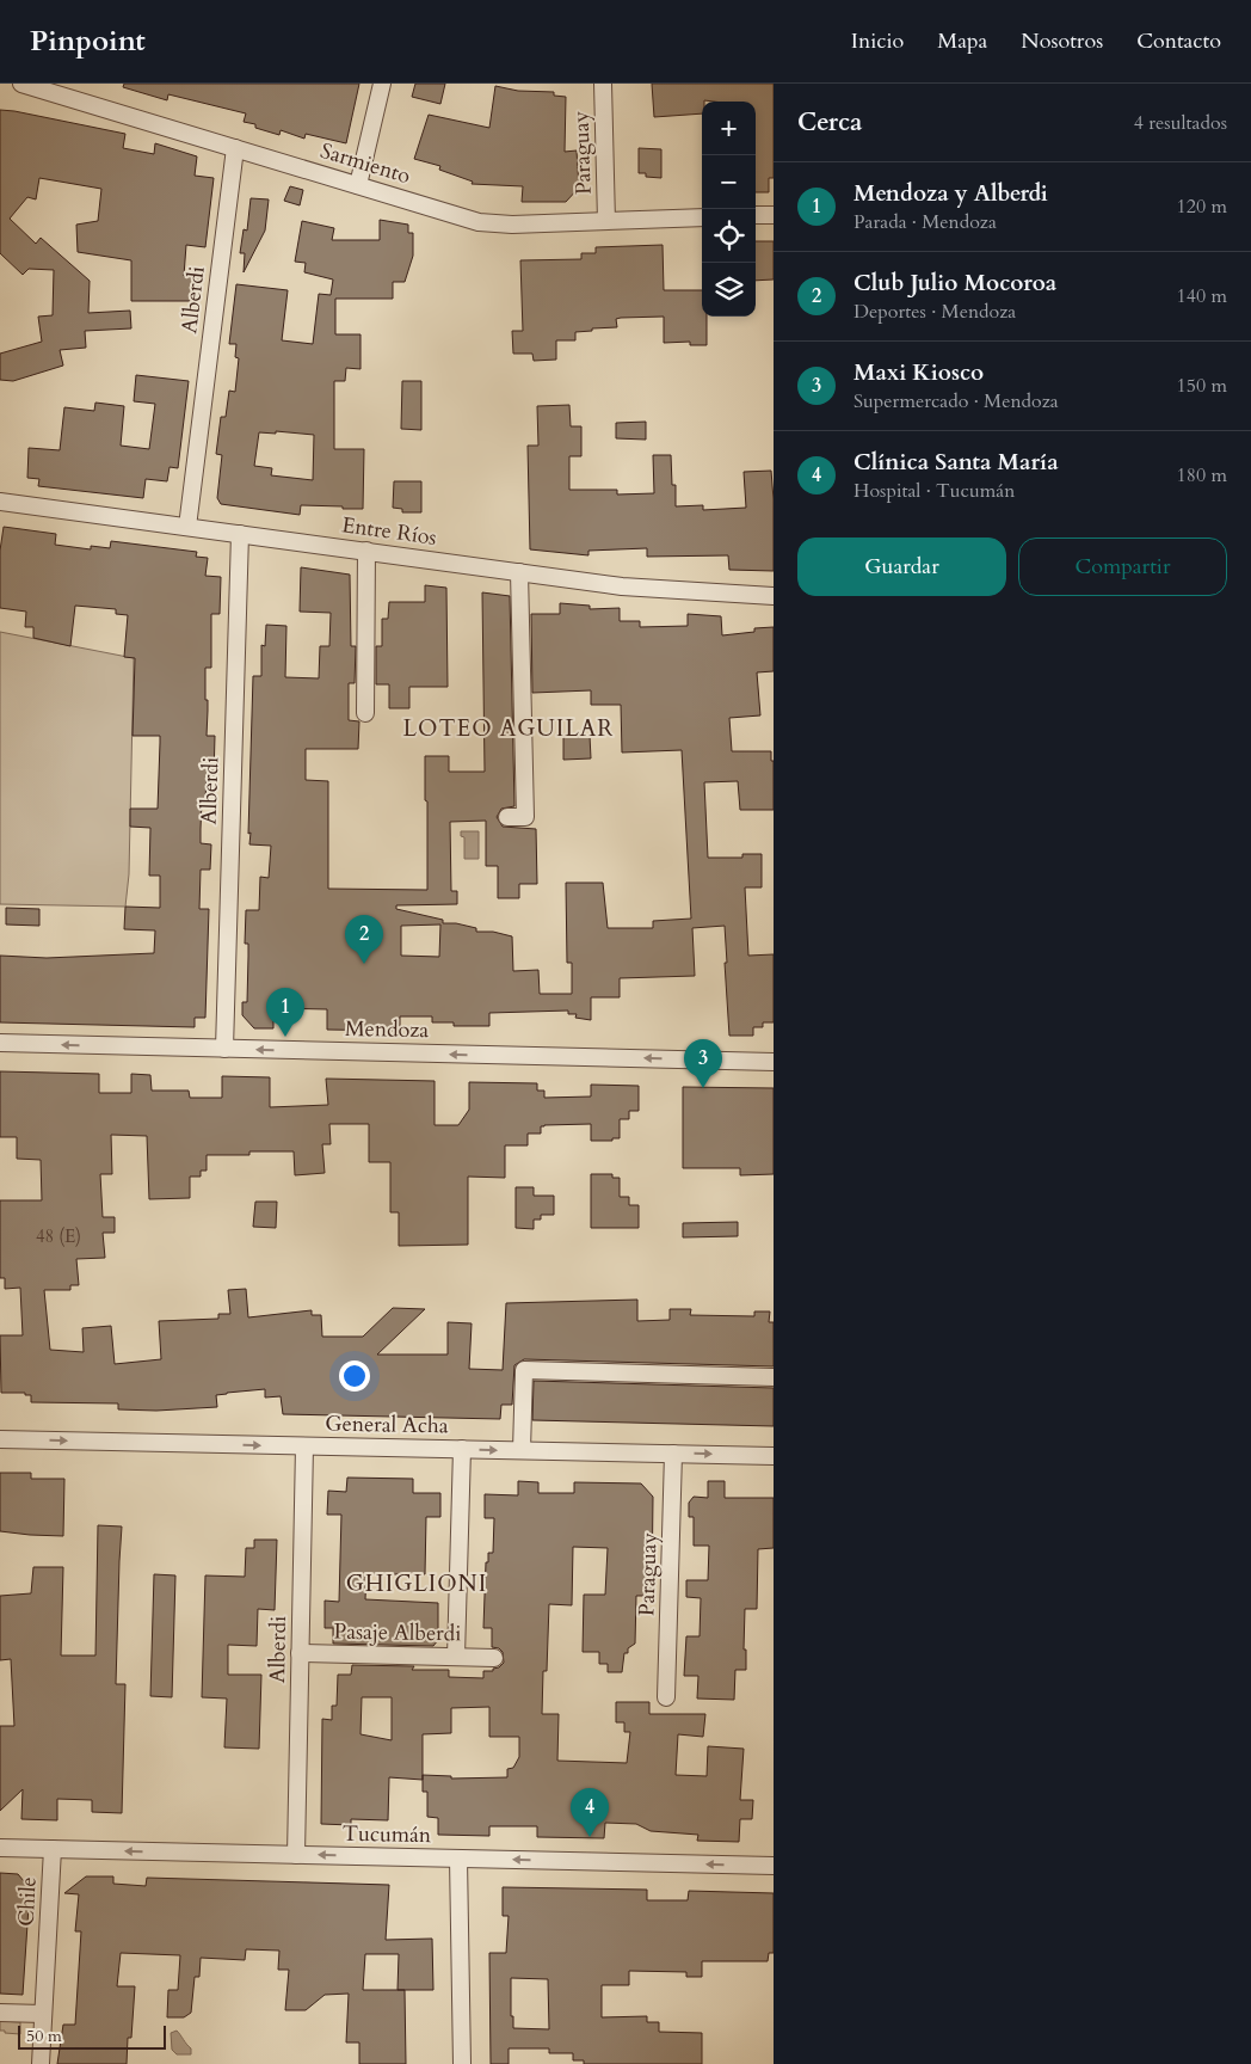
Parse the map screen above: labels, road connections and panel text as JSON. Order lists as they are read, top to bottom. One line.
{"streets":{"street":["Paraguay","Sarmiento","Alberdi","Entre Ríos","Mendoza","General Acha","Pasaje Alberdi","Tucumán","Chile"]},"crossings":[["Paraguay","Sarmiento"],["Paraguay","General Acha"],["Sarmiento","Alberdi"],["Alberdi","Entre Ríos"],["Alberdi","Mendoza"],["Alberdi","General Acha"],["Alberdi","Pasaje Alberdi"],["Alberdi","Tucumán"],["Tucumán","Chile"]],"one_way":["Mendoza","General Acha","Tucumán"],"districts":["LOTEO AGUILAR","GHIGLIONI"],"house_numbers":["48 (E)"],"scale_bar":"50 m","page":{"header":"Pinpoint","nav":["Inicio","Mapa","Nosotros","Contacto"],"heading":["Cerca","4 resultados"],"map_buttons":["+","−"],"list":[{"mark":"1","name":"Mendoza y Alberdi","note":"Parada · Mendoza","value":"120 m"},{"mark":"2","name":"Club Julio Mocoroa","note":"Deportes · Mendoza","value":"140 m"},{"mark":"3","name":"Maxi Kiosco","note":"Supermercado · Mendoza","value":"150 m"},{"mark":"4","name":"Clínica Santa María","note":"Hospital · Tucumán","value":"180 m"}],"buttons":["Guardar","Compartir"],"pins":["2","1","3","4"],"scale":"50 m"}}
